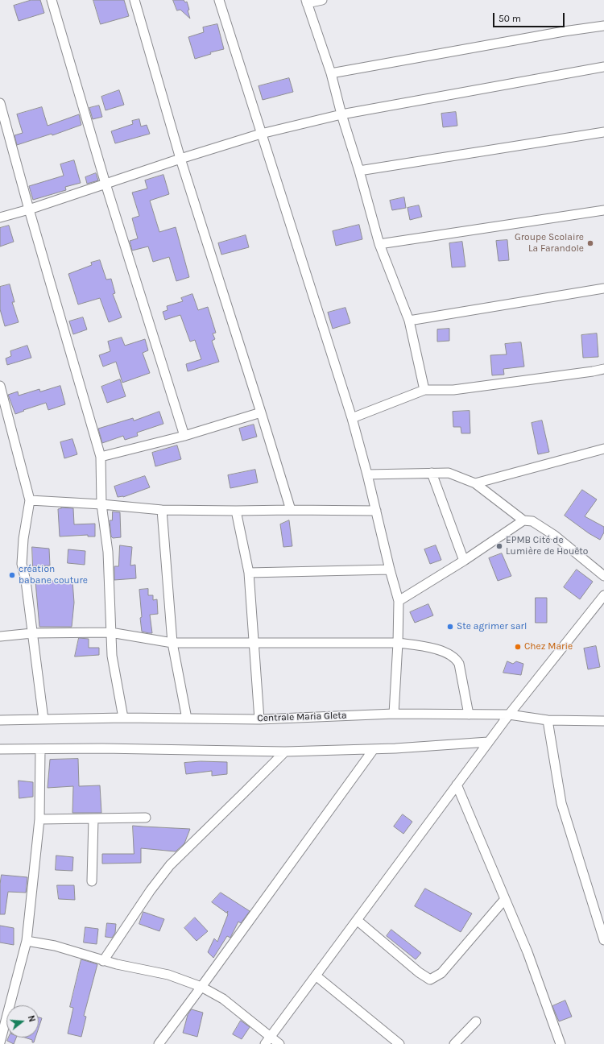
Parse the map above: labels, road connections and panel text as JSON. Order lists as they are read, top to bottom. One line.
{"streets":{"street":["Centrale Maria Gleta"]},"places":["Groupe Scolaire La Farandole","EPMB Cité de Lumière de Houêto","création babane couture","Ste agrimer sarl","Chez Marie"],"scale_bar":"50 m","north":"right"}
